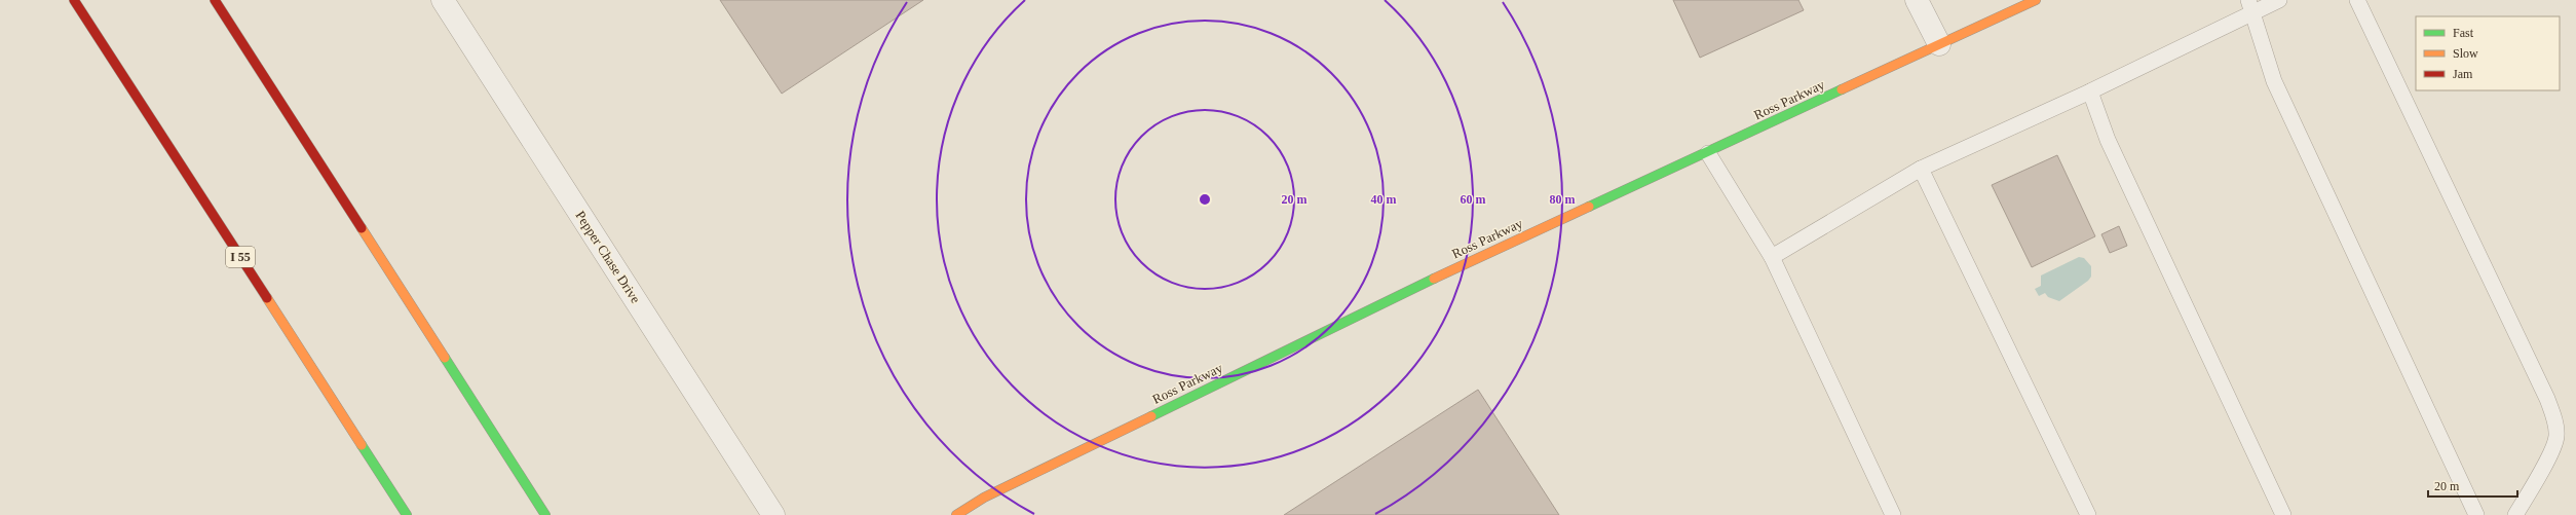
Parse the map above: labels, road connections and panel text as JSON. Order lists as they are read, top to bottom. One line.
{"streets":{"main road":["Ross Parkway","I 55"],"street":["Pepper Chase Drive"]},"legend":["Fast","Slow","Jam"],"scale_bar":"20 m","rings":["20 m","40 m","60 m","80 m"]}
